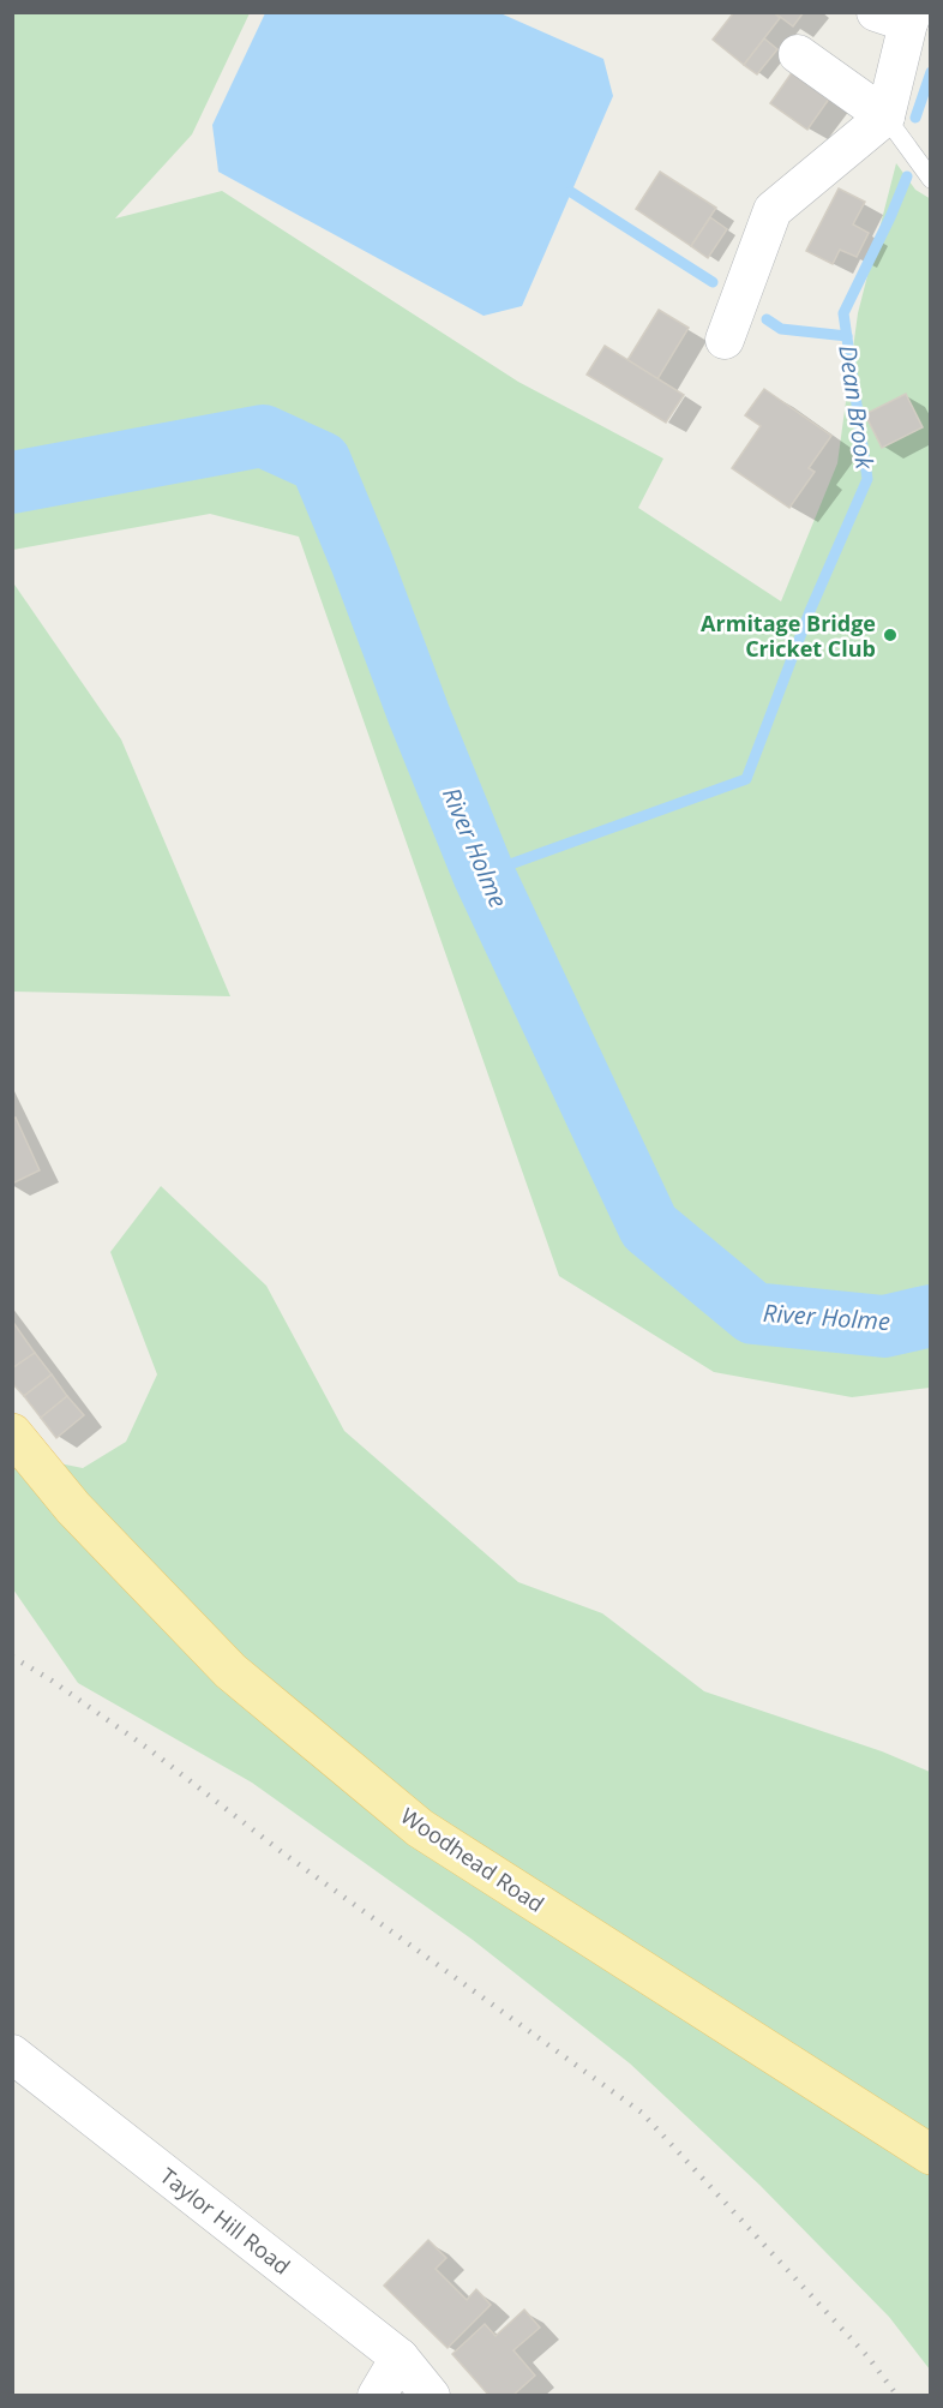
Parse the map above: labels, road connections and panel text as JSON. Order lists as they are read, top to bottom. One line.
{"streets":{"main road":["Woodhead Road"],"street":["Taylor Hill Road"]},"water":["Dean Brook","River Holme"],"places":["Armitage Bridge Cricket Club"]}
